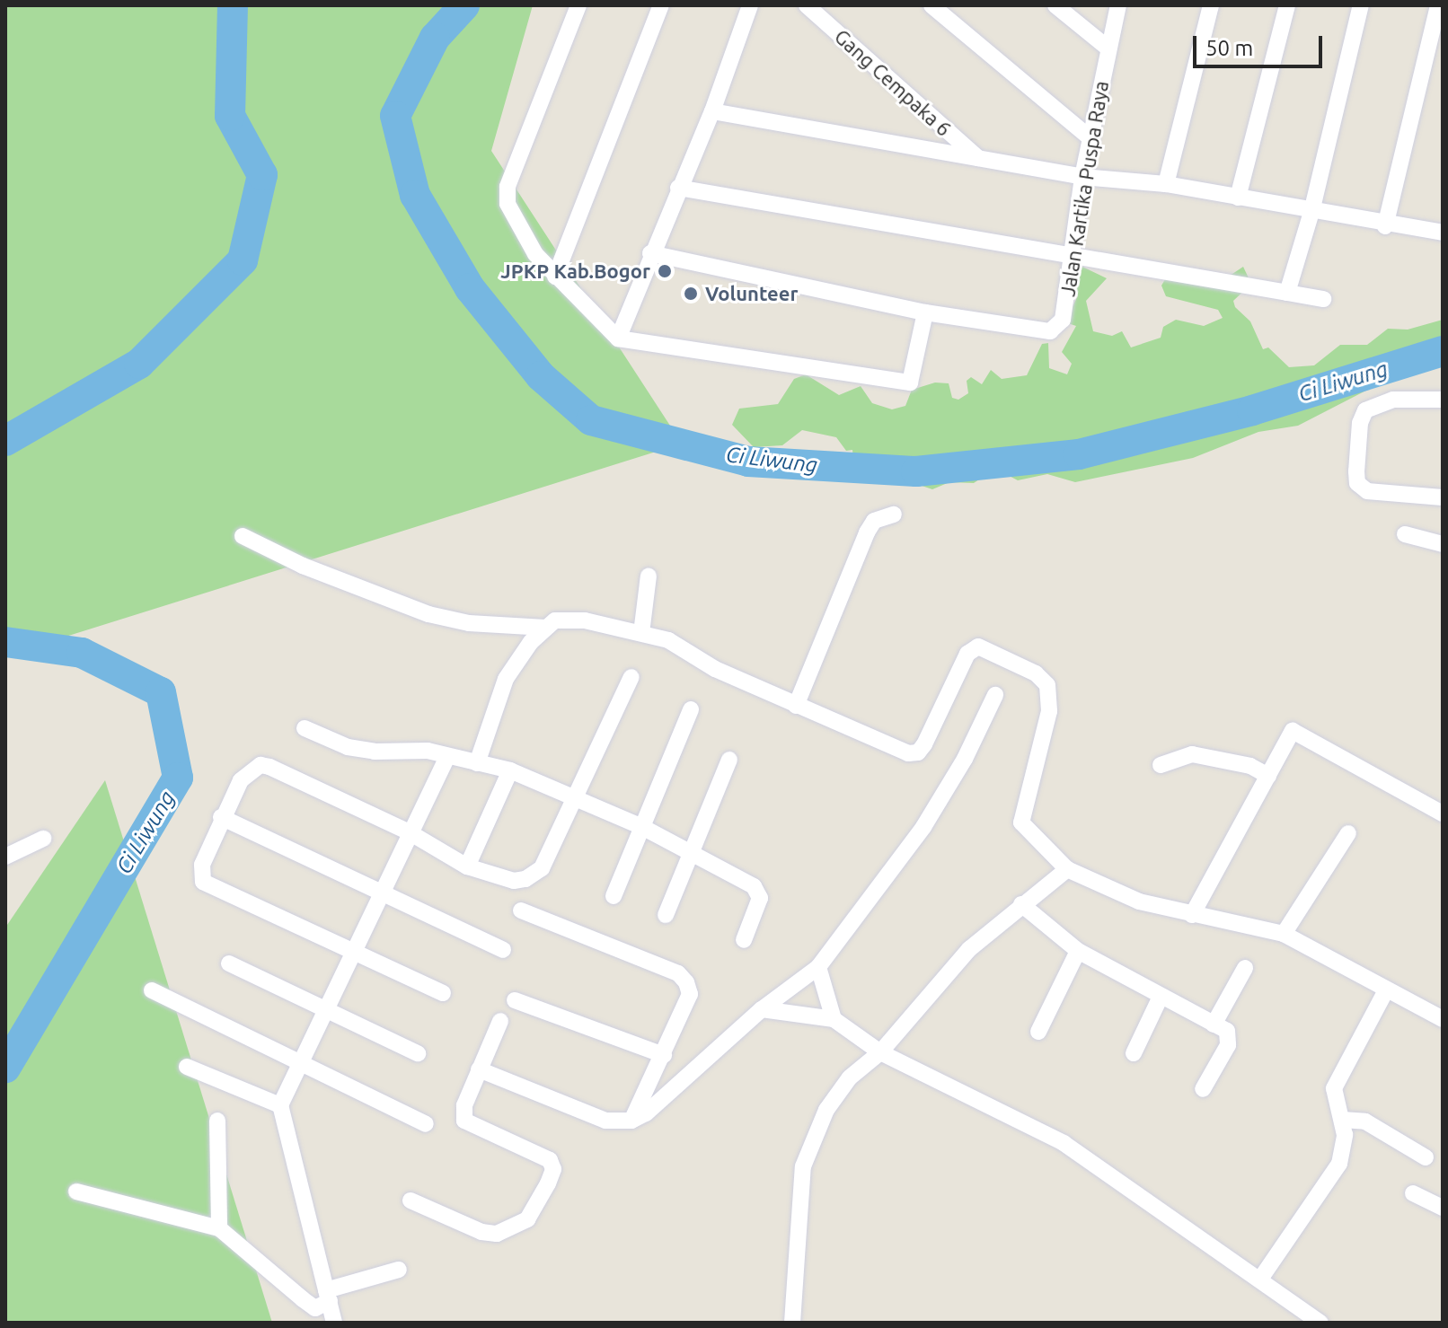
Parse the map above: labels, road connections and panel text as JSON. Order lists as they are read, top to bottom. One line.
{"streets":{"street":["Gang Cempaka 6","Jalan Kartika Puspa Raya"]},"water":["Ci Liwung"],"places":["JPKP Kab.Bogor","Volunteer"],"scale_bar":"50 m"}
